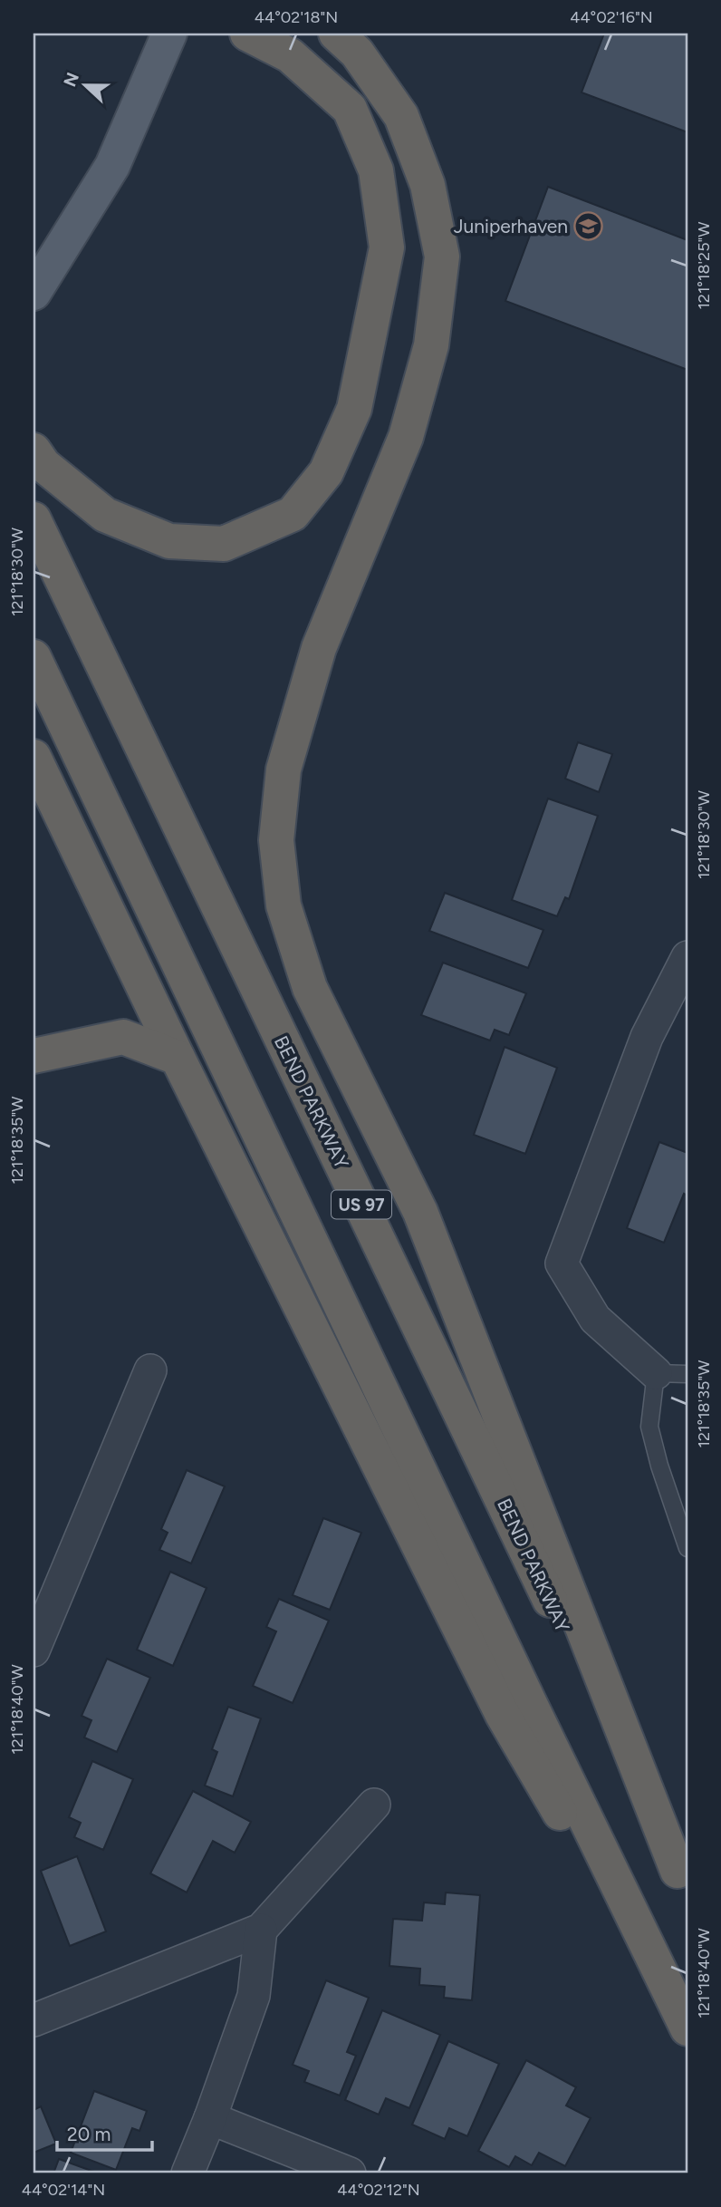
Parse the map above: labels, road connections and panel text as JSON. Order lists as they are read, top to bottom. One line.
{"streets":{"highway":["BEND PARKWAY","US 97"]},"places":{"school or university":["Juniperhaven"]},"scale_bar":"20 m","north":"left","coordinates":["44°02'18\"N","44°02'16\"N","121°18'25\"W","121°18'30\"W","121°18'35\"W","121°18'40\"W","44°02'14\"N","44°02'12\"N"]}
